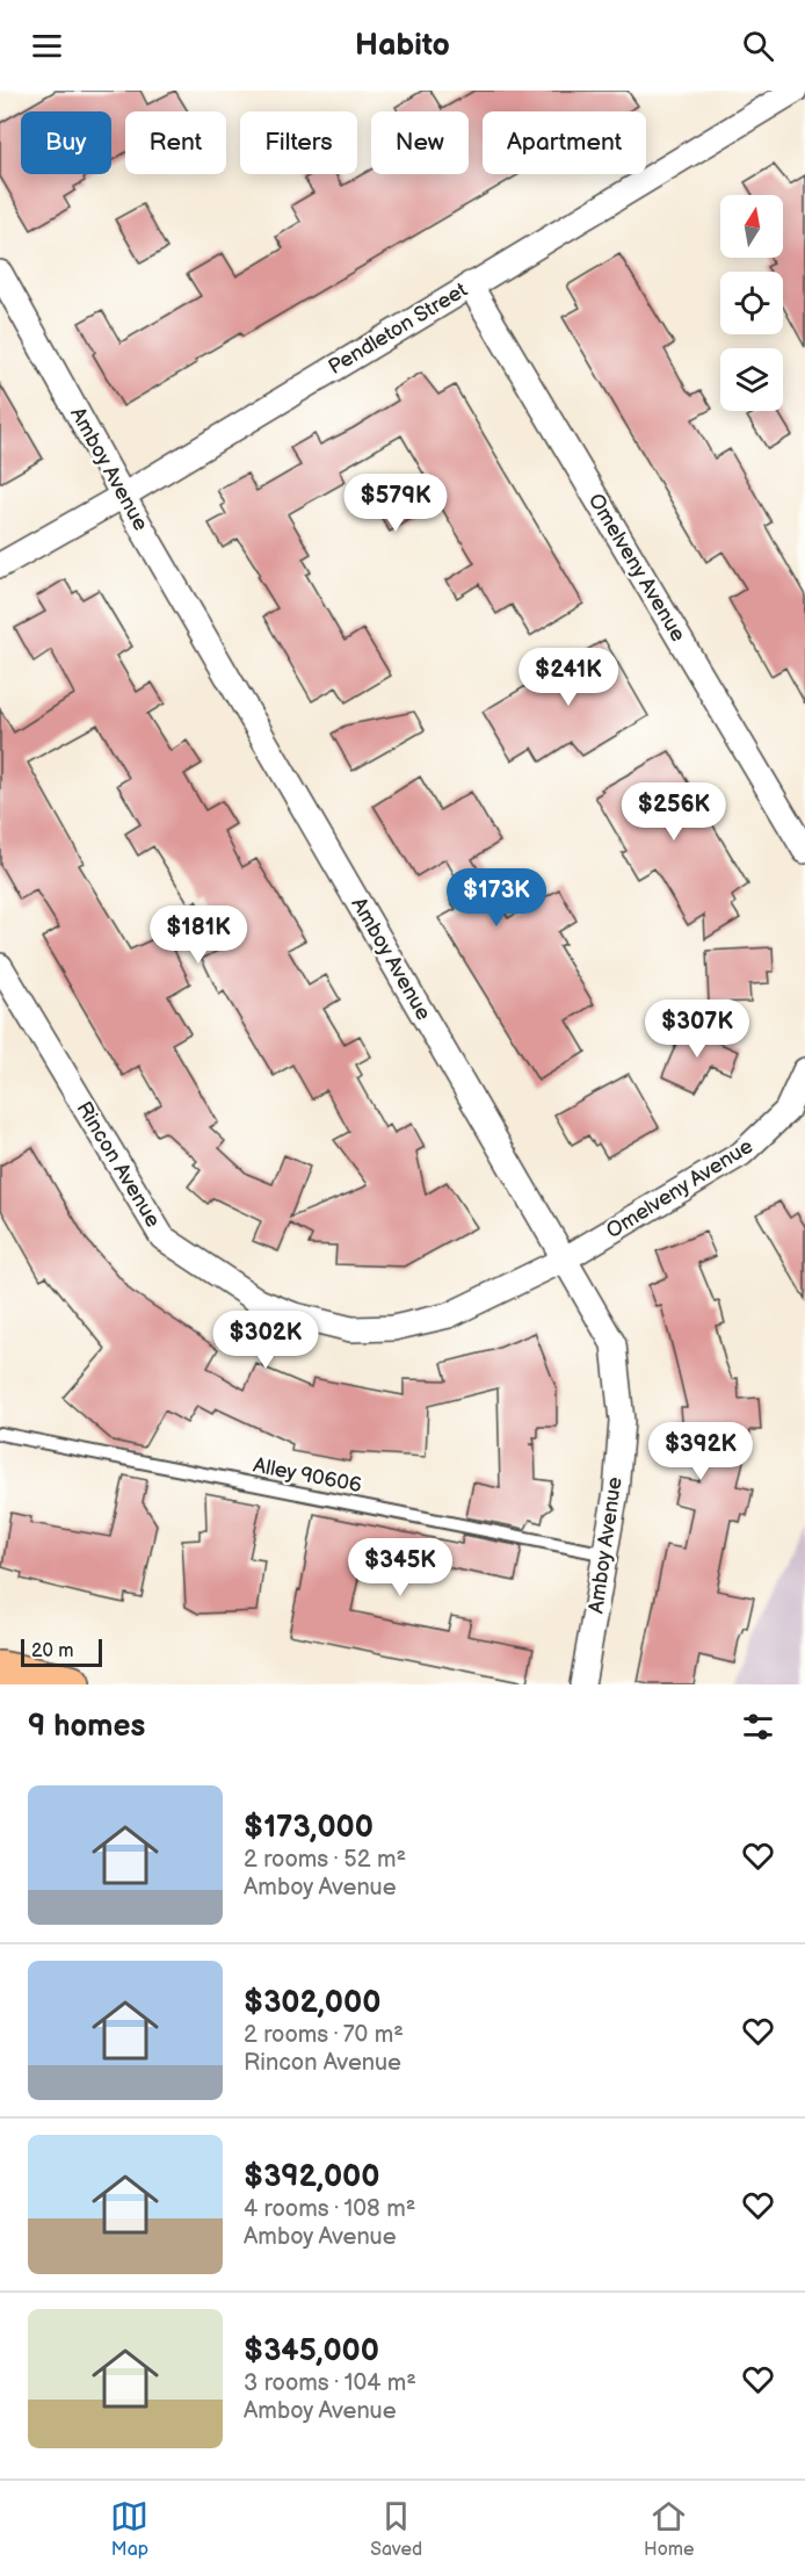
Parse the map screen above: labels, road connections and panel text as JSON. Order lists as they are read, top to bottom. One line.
{"streets":{"street":["Pendleton Street","Amboy Avenue","Omelveny Avenue","Rincon Avenue"],"lane":["Alley 90606"]},"crossings":[["Pendleton Street","Amboy Avenue"],["Pendleton Street","Omelveny Avenue"],["Amboy Avenue","Omelveny Avenue"],["Amboy Avenue","Rincon Avenue"],["Amboy Avenue","Alley 90606"],["Omelveny Avenue","Rincon Avenue"]],"scale_bar":"20 m","north":"top","page":{"header":"Habito","chip":["Buy","Rent","Filters","New","Apartment"],"price":["$579K","$241K","$256K","$173K","$181K","$307K","$302K","$392K","$345K"],"scale":"20 m","heading":"9 homes","list":[{"name":"$173,000","note":"2 rooms · 52 m² · Amboy Avenue"},{"name":"$302,000","note":"2 rooms · 70 m² · Rincon Avenue"},{"name":"$392,000","note":"4 rooms · 108 m² · Amboy Avenue"},{"name":"$345,000","note":"3 rooms · 104 m² · Amboy Avenue"}],"tabs":["Map","Saved","Home"]}}
